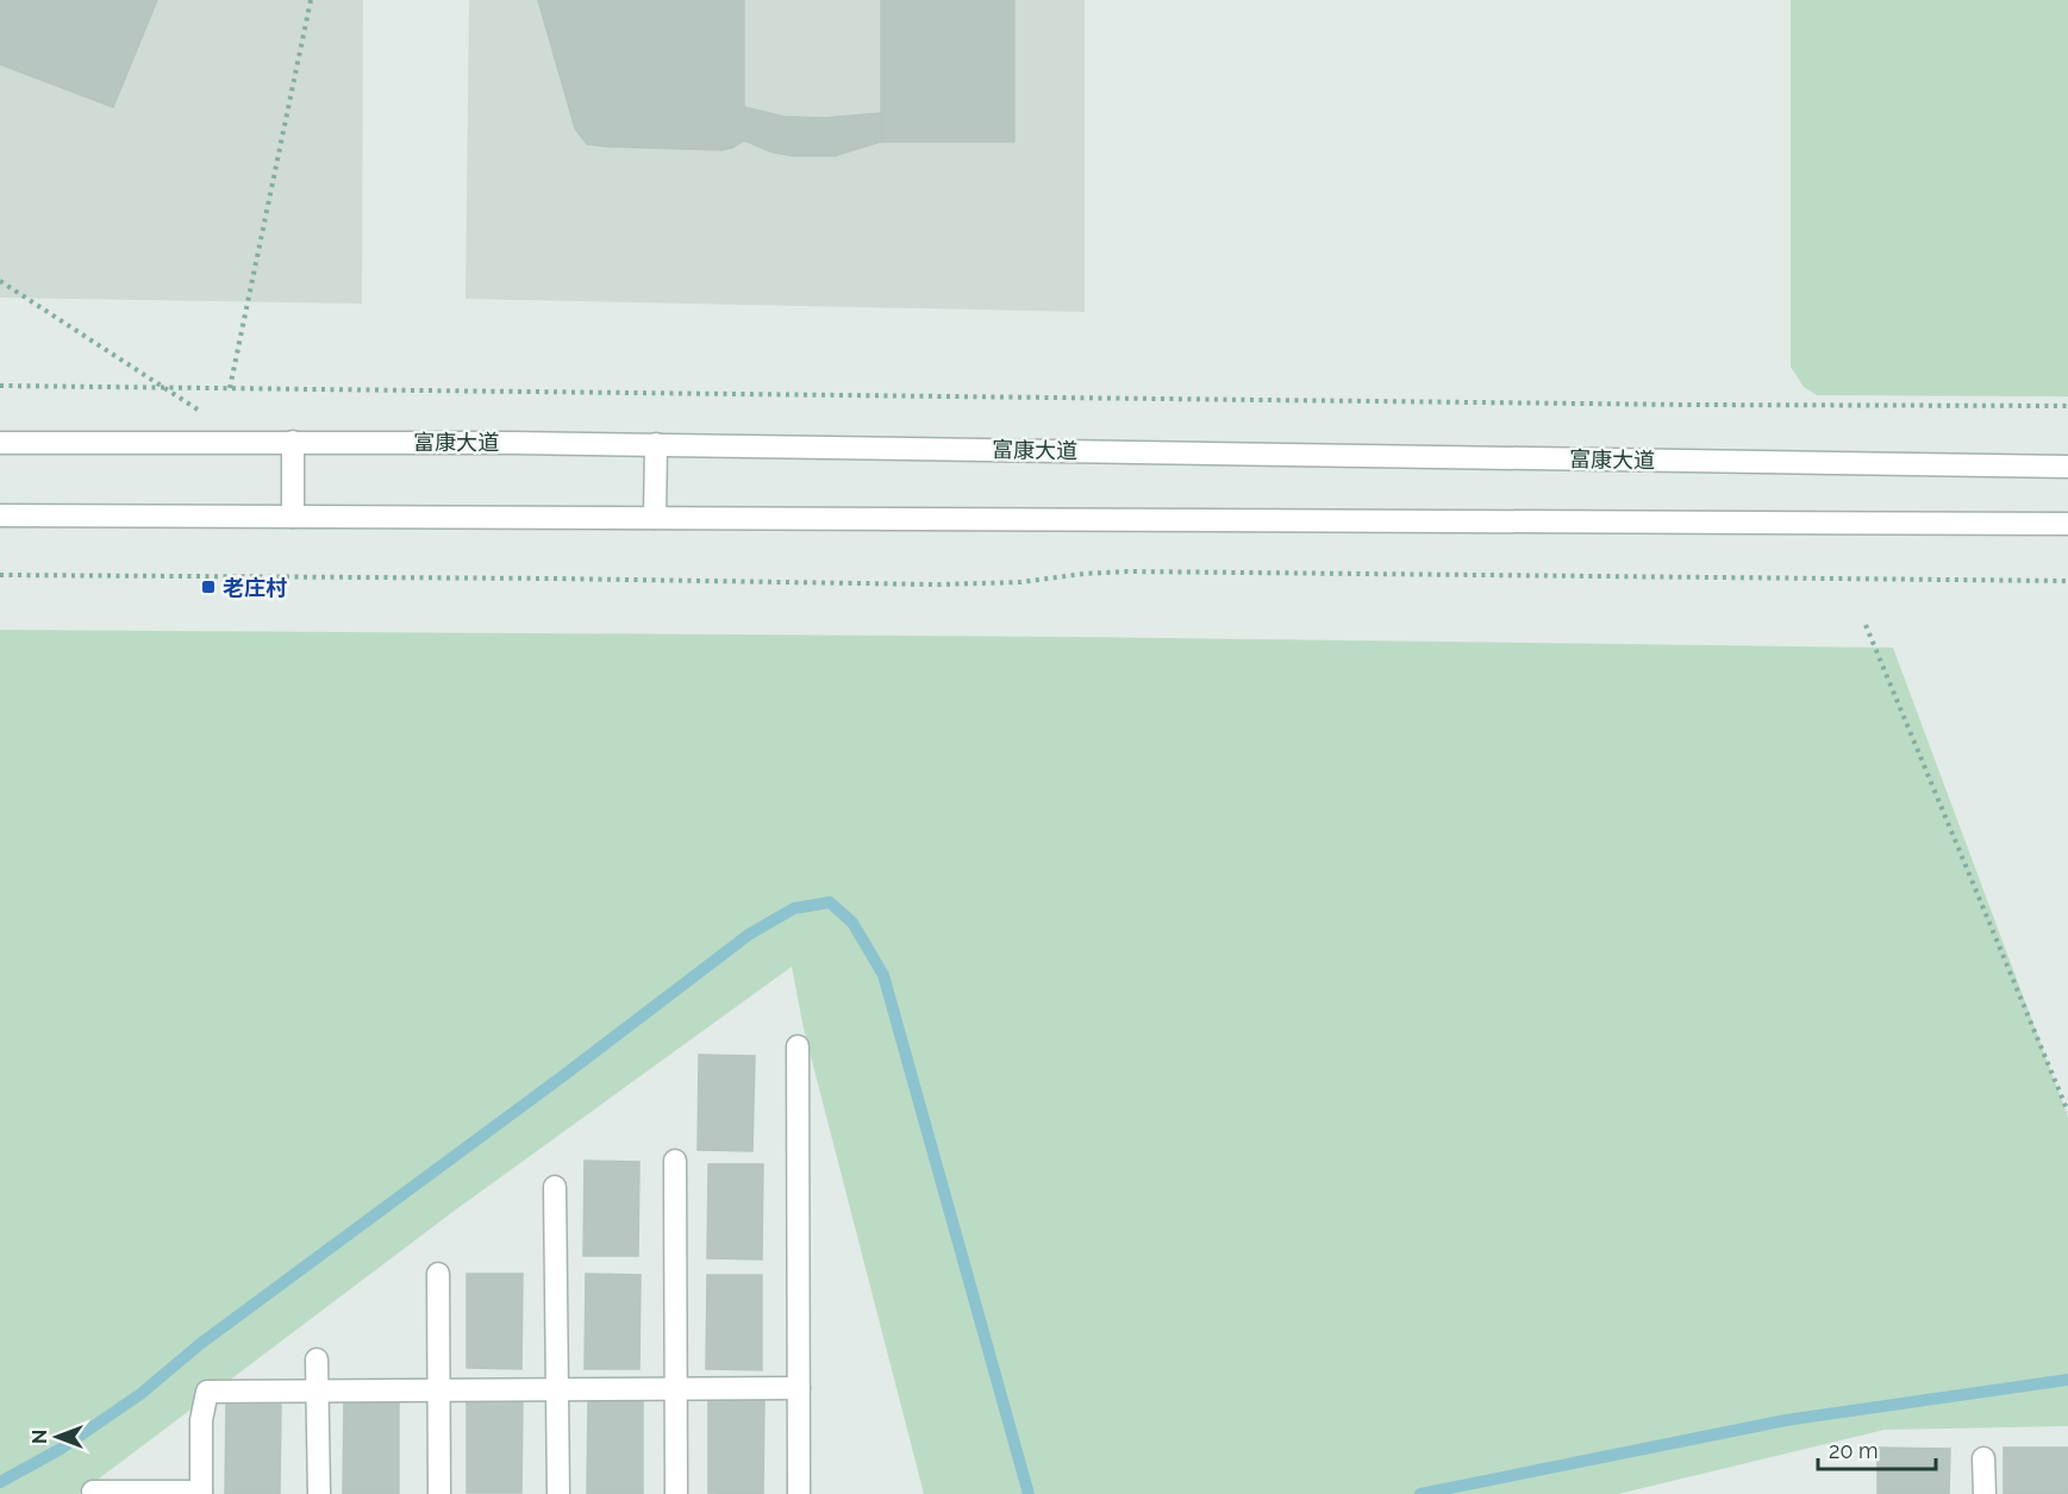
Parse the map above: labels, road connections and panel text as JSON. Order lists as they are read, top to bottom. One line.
{"streets":{"street":["富康大道"]},"places":{"transit":["老庄村"]},"scale_bar":"20 m","north":"left"}
